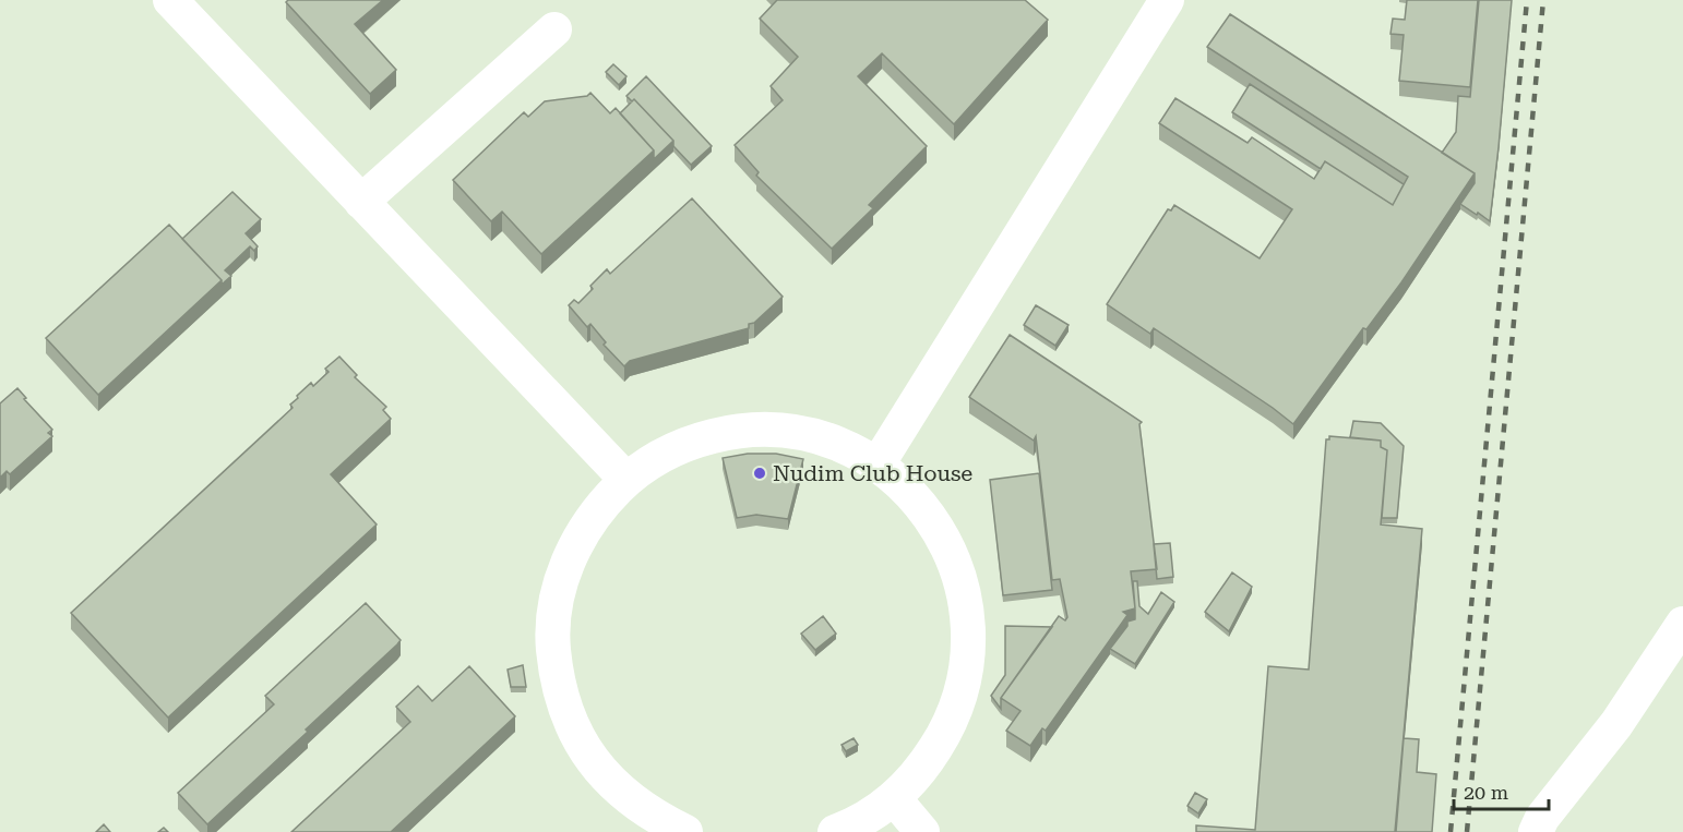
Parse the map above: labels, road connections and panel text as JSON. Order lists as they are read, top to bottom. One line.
{"places":["Nudim Club House"],"scale_bar":"20 m"}
